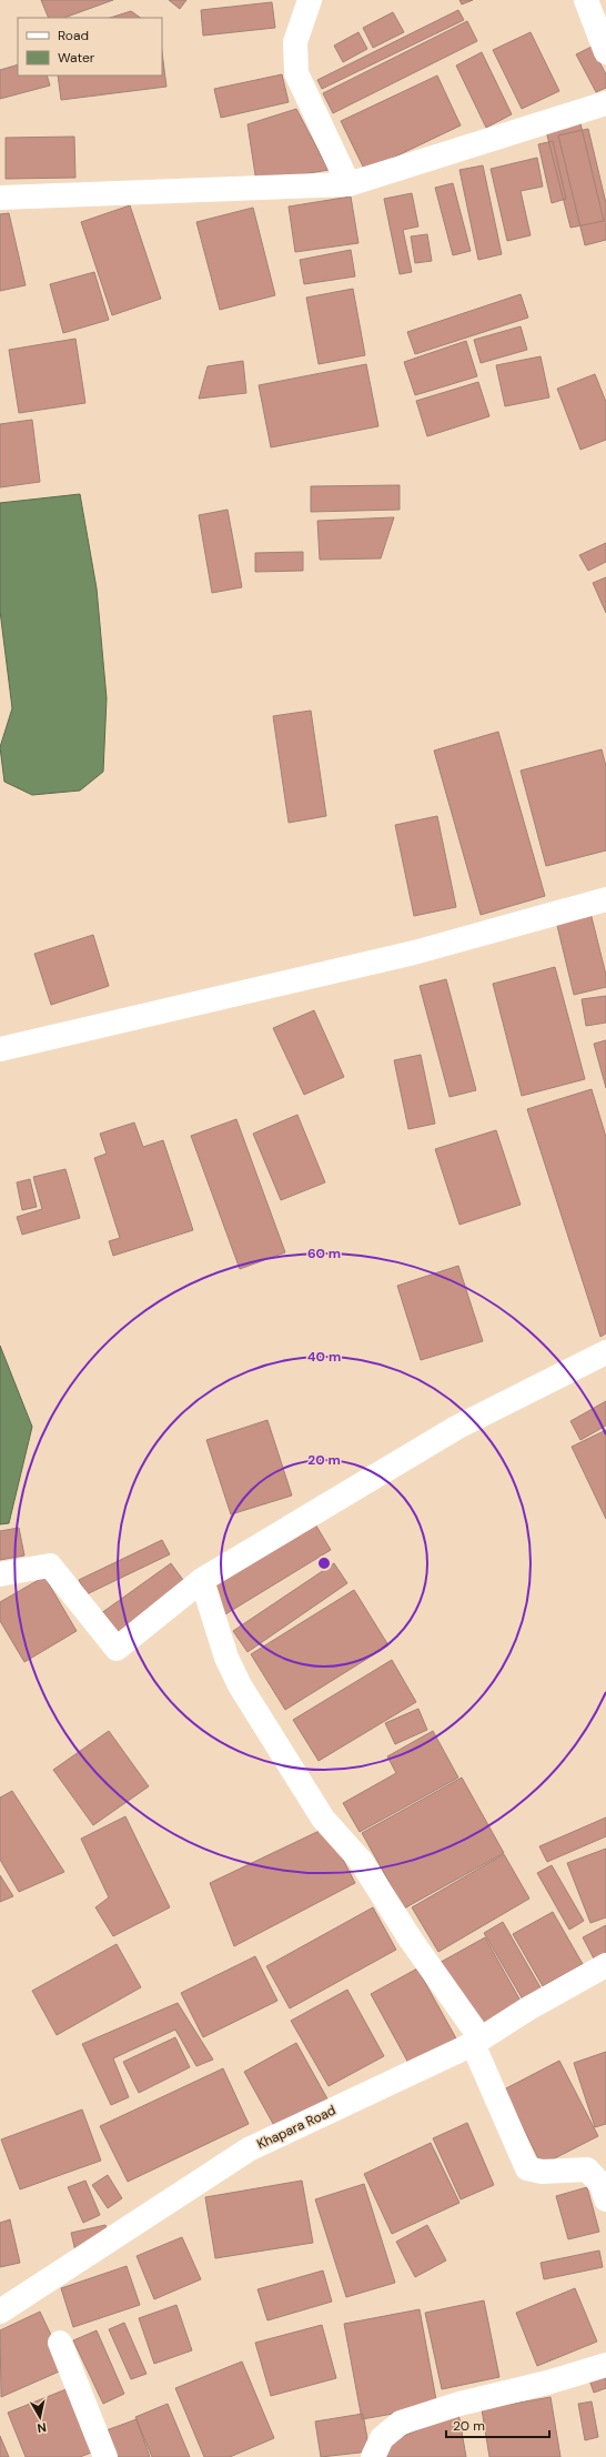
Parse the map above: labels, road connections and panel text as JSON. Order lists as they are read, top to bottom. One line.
{"streets":{"street":["Khapara Road"]},"legend":["Road","Water"],"scale_bar":"20 m","north":"bottom","rings":["60 m","40 m","20 m"]}
